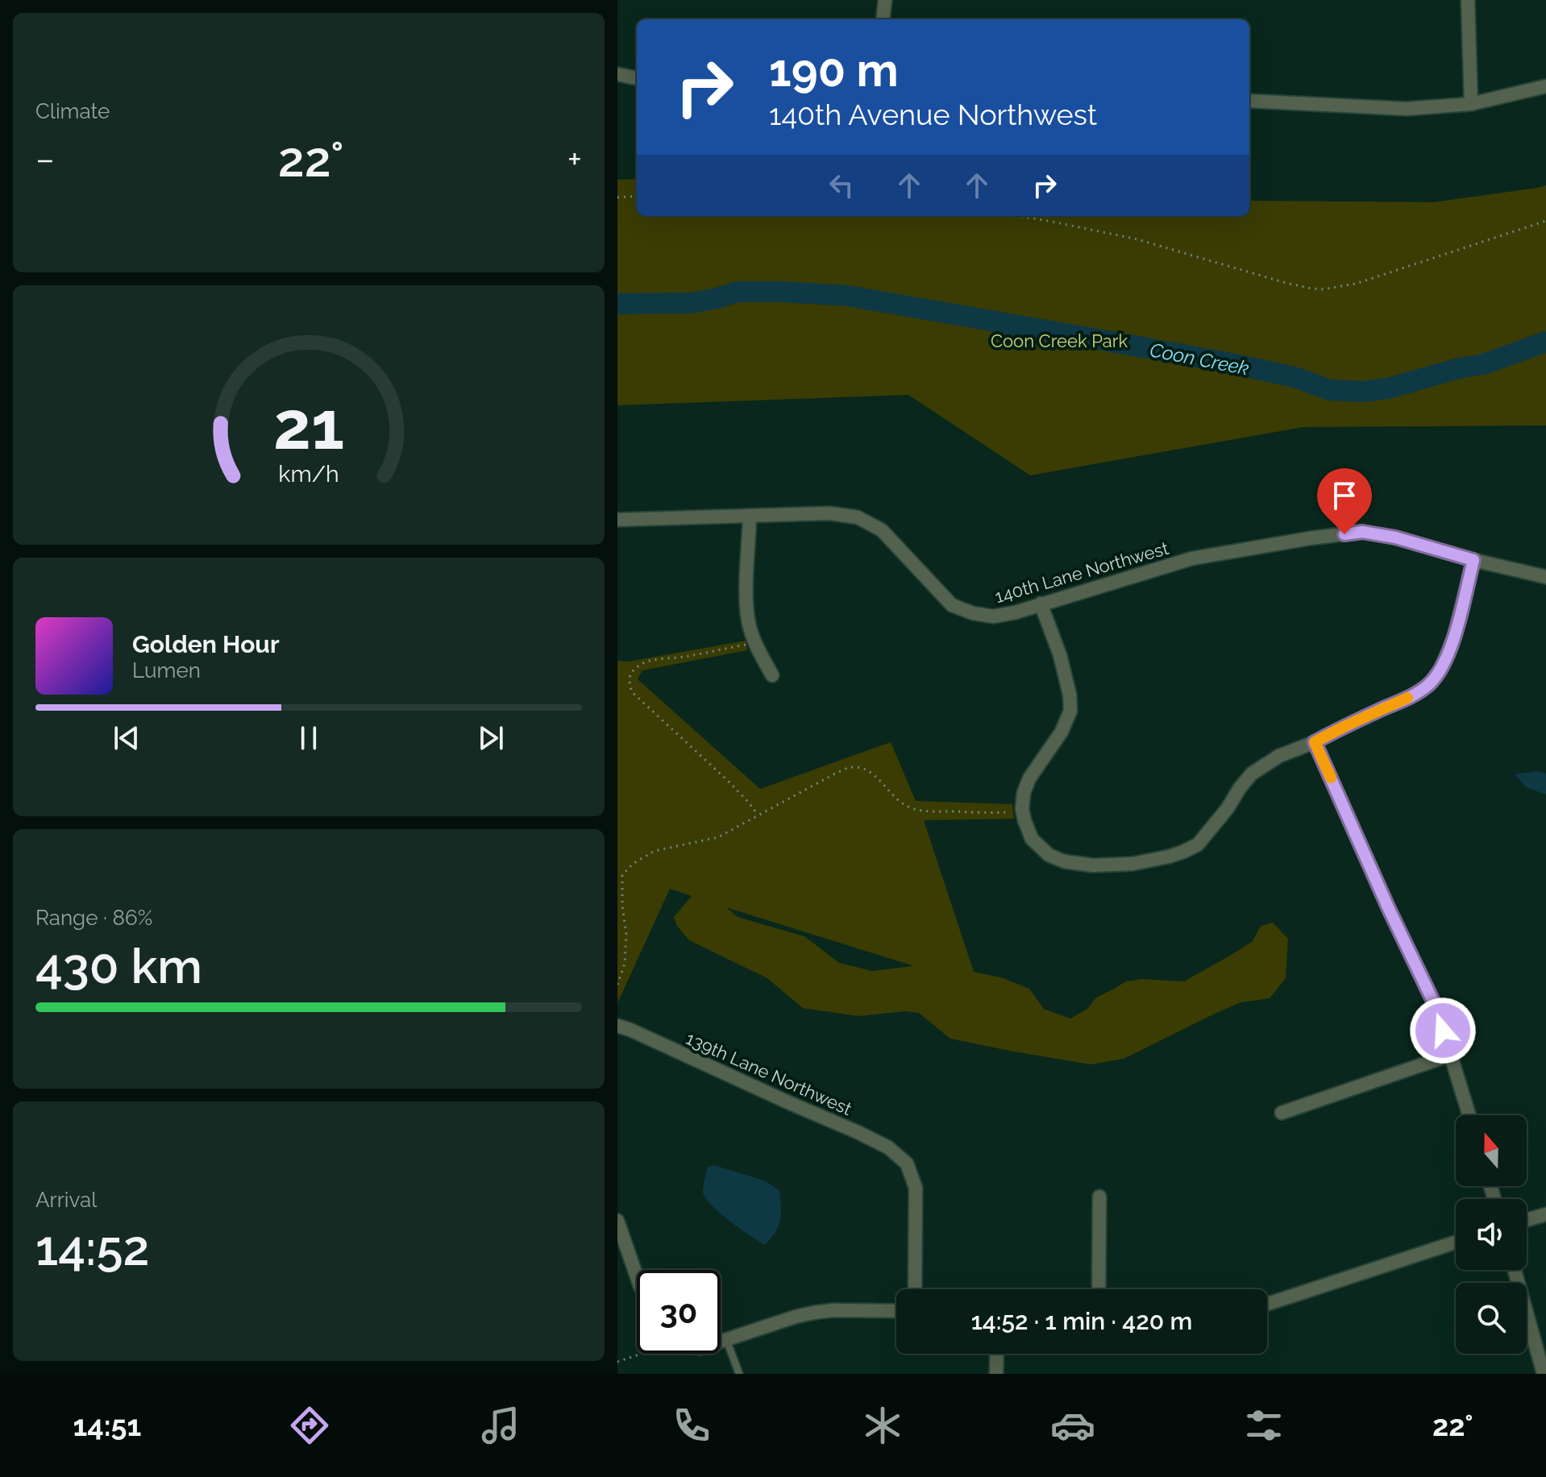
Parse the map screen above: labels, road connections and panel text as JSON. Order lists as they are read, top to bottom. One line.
{"streets":{"street":["140th Lane Northwest","139th Lane Northwest"]},"water":["Coon Creek"],"parks":["Coon Creek Park"],"north":"top","page":{"tile":["Climate",["Range · 86%","430 km"],["Arrival","14:52"]],"turn":["190 m","140th Avenue Northwest"],"heat":["−","22°","+"],"song":["Golden Hour","Lumen"],"limit":"30","trip":"14:52 · 1 min · 420 m","tabs":["14:51","22°"],"gauge":["21","km/h"]}}
